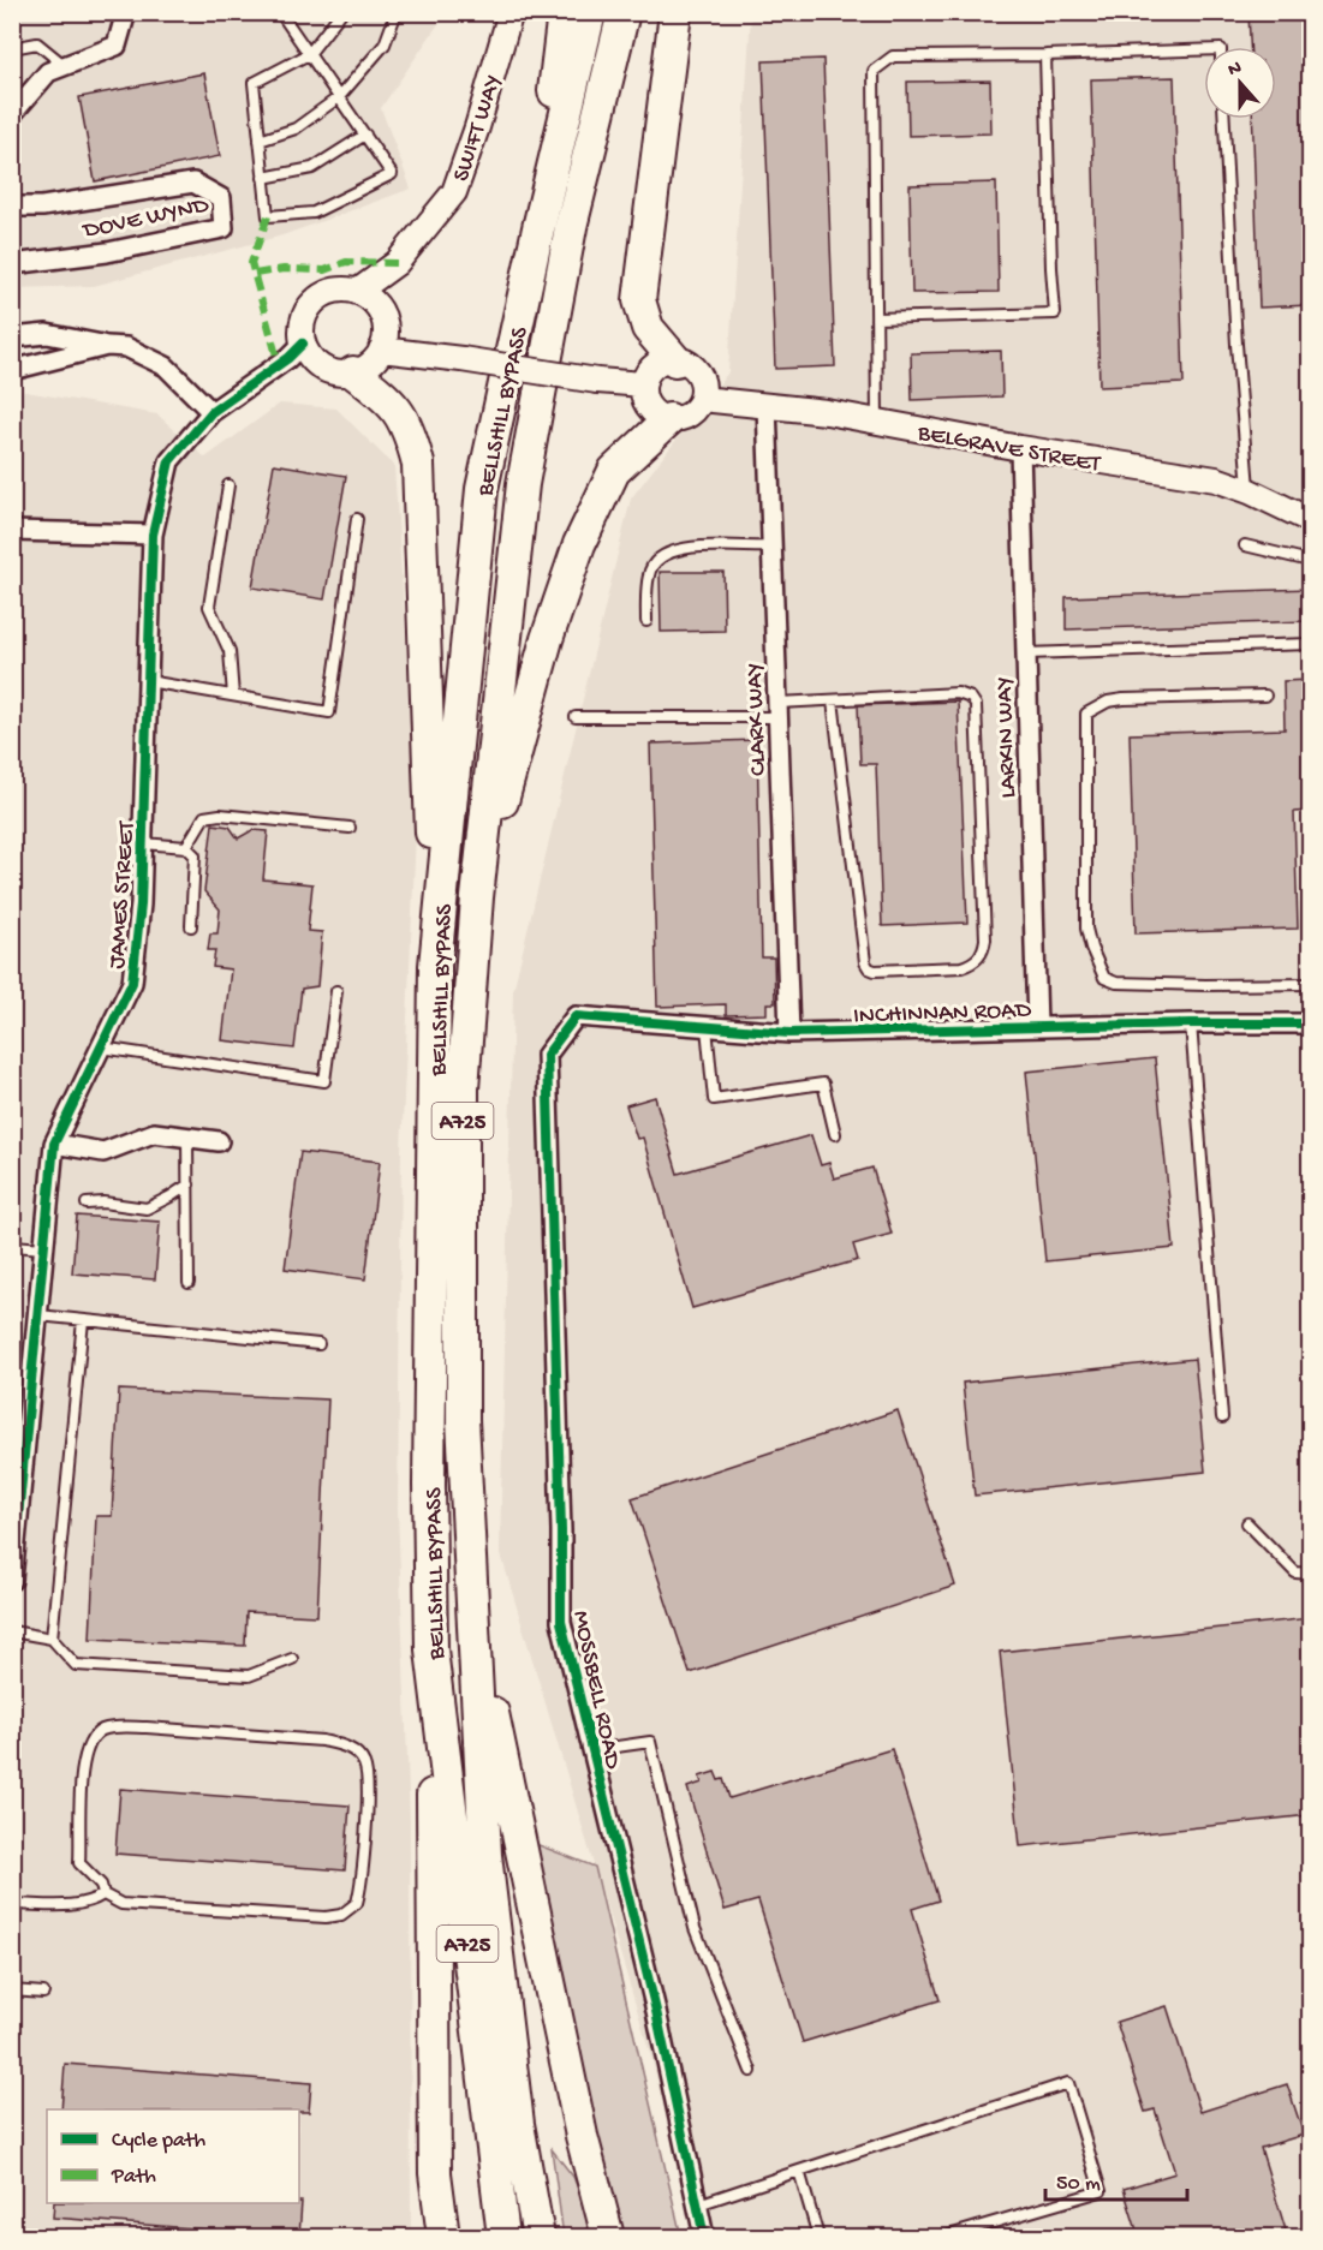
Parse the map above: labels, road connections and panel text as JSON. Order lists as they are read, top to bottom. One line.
{"streets":{"highway":["BELLSHILL BYPASS","A725"],"street":["SWIFT WAY","DOVE WYND","BELGRAVE STREET","CLARK WAY","LARKIN WAY","JAMES STREET","INCHINNAN ROAD","MOSSBELL ROAD"]},"crossings":[["SWIFT WAY","JAMES STREET"],["BELLSHILL BYPASS","A725"],["BELGRAVE STREET","CLARK WAY"],["BELGRAVE STREET","LARKIN WAY"],["CLARK WAY","INCHINNAN ROAD"],["LARKIN WAY","INCHINNAN ROAD"],["INCHINNAN ROAD","MOSSBELL ROAD"]],"legend":["Cycle path","Path"],"scale_bar":"50 m","north":"top"}
